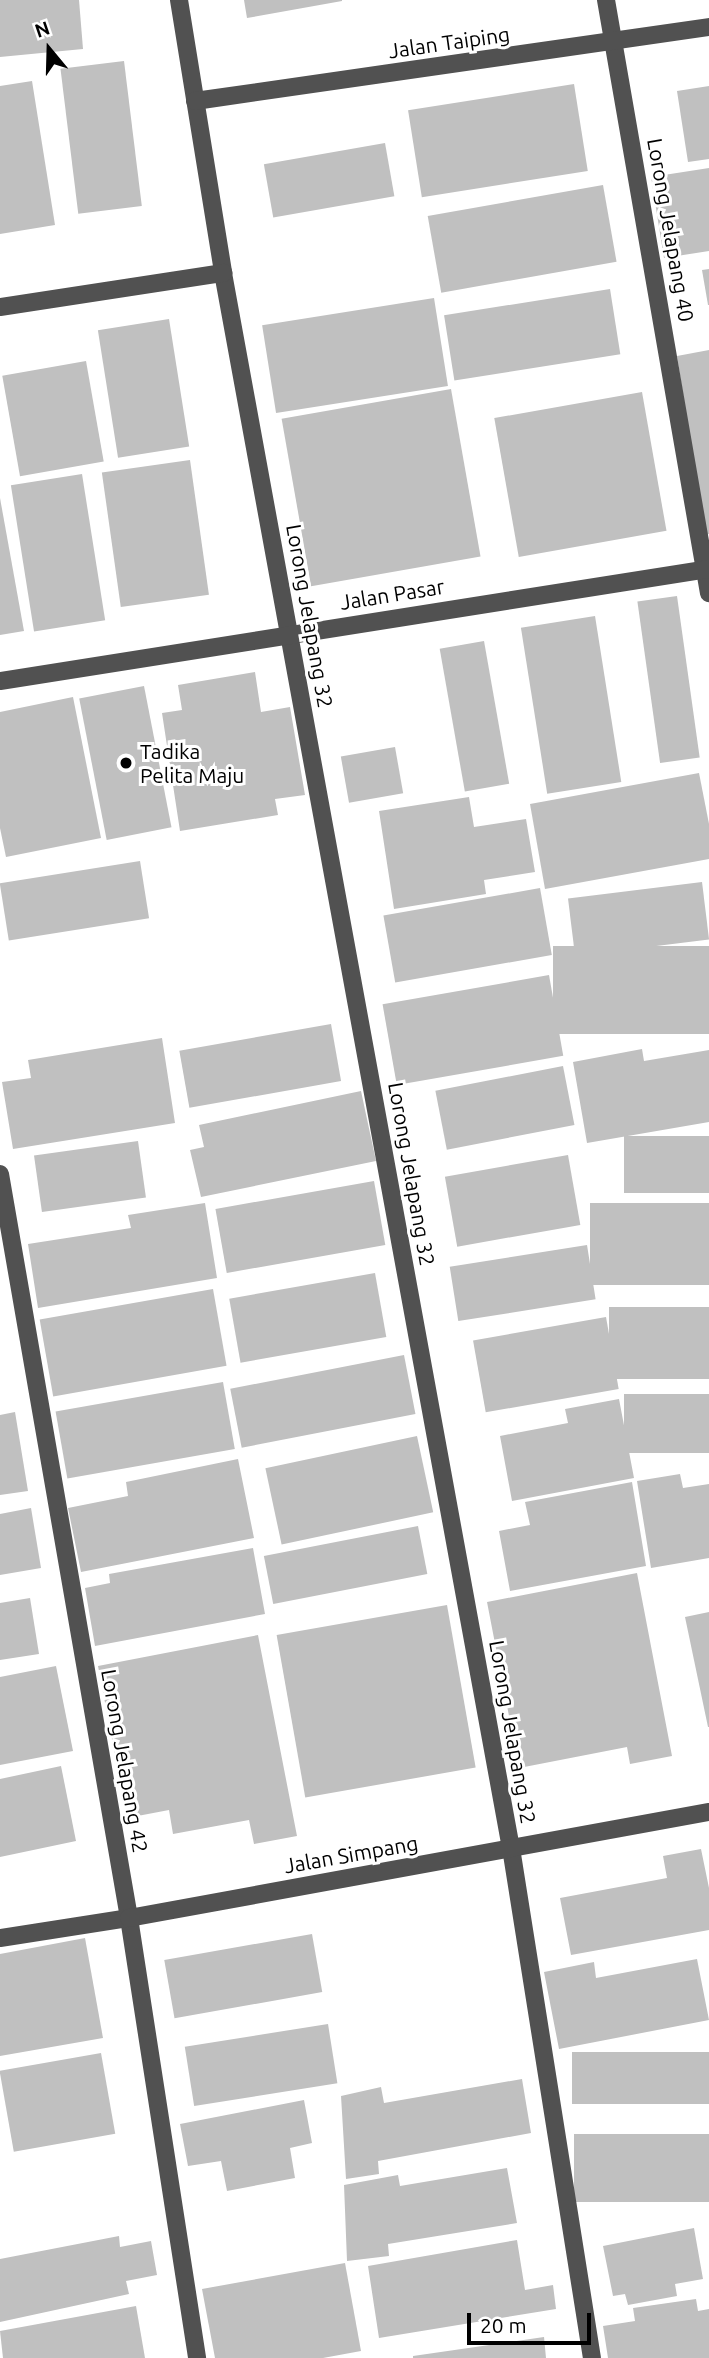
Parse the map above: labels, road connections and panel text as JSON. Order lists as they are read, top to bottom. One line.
{"streets":{"street":["Jalan Taiping","Lorong Jelapang 40","Jalan Pasar","Lorong Jelapang 32","Lorong Jelapang 42","Jalan Simpang"]},"crossings":[["Jalan Taiping","Lorong Jelapang 40"],["Jalan Taiping","Lorong Jelapang 32"],["Lorong Jelapang 40","Jalan Pasar"],["Jalan Pasar","Lorong Jelapang 32"],["Lorong Jelapang 32","Jalan Simpang"],["Lorong Jelapang 42","Jalan Simpang"]],"places":["Tadika Pelita Maju"],"scale_bar":"20 m","north":"top"}
